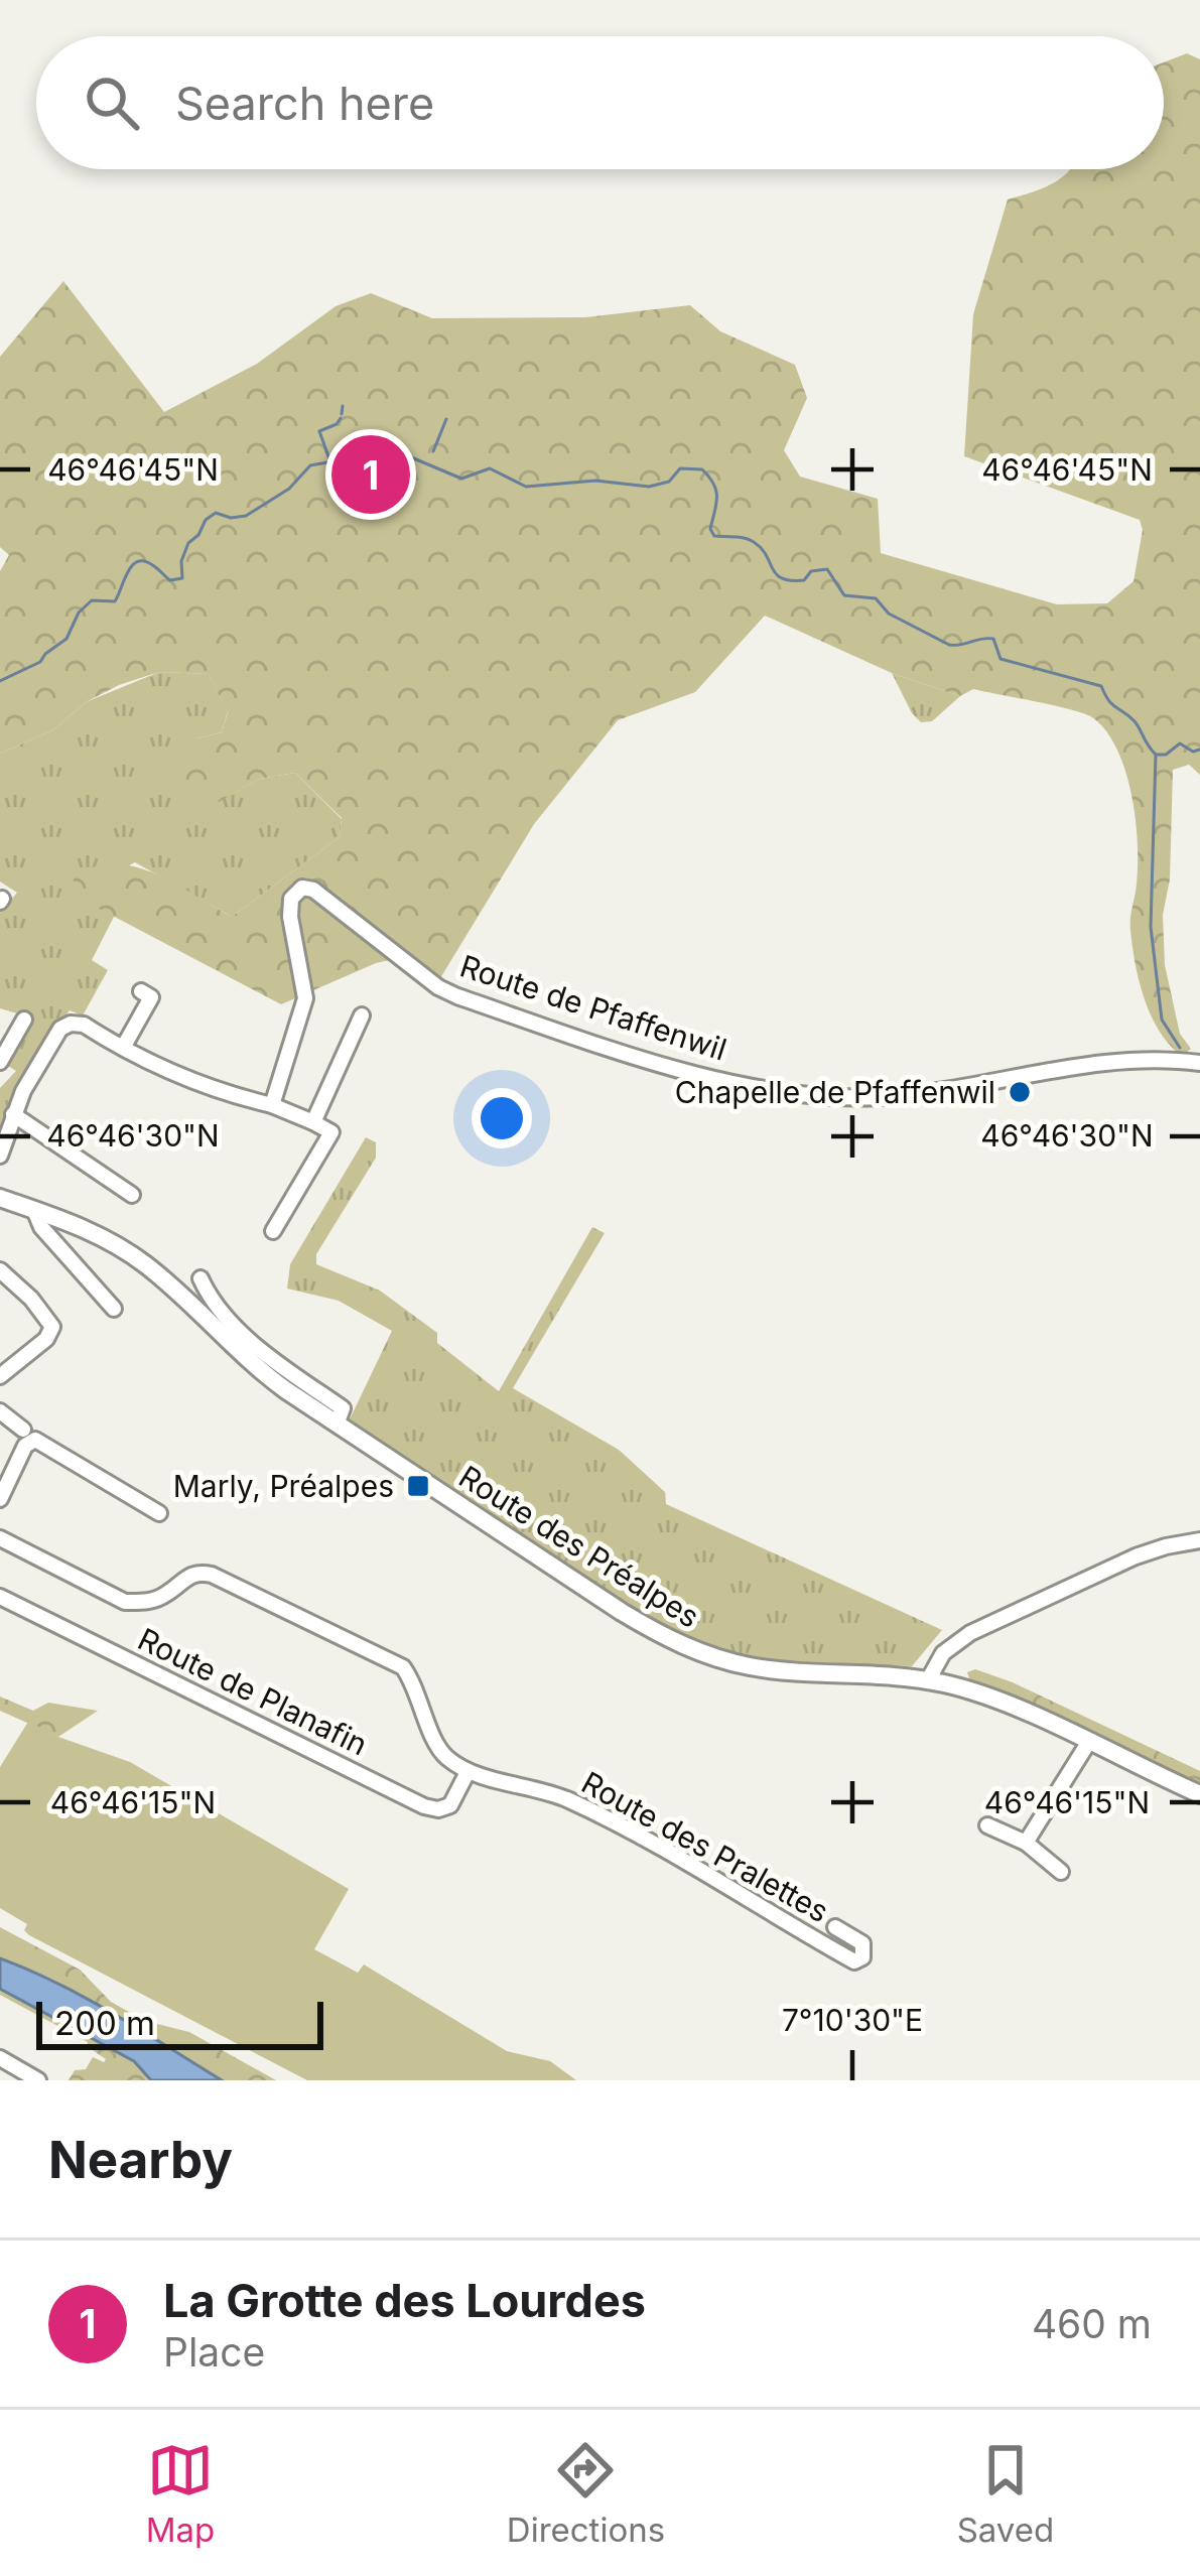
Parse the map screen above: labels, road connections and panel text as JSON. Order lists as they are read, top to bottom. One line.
{"streets":{"main road":["Route des Préalpes"],"street":["Route de Pfaffenwil","Route de Planafin","Route des Pralettes"]},"crossings":[["Route de Planafin","Route des Pralettes"]],"places":{"other":["Chapelle de Pfaffenwil"],"transit":["Marly, Préalpes"]},"scale_bar":"200 m","page":{"search":"Search here","pins":"1","scale":"200 m","heading":"Nearby","list":[{"mark":"1","name":"La Grotte des Lourdes","note":"Place","value":"460 m"}],"nav":["Map","Directions","Saved"]},"coordinates":["46°46'45\"N","46°46'30\"N","46°46'15\"N","7°10'30\"E"]}
